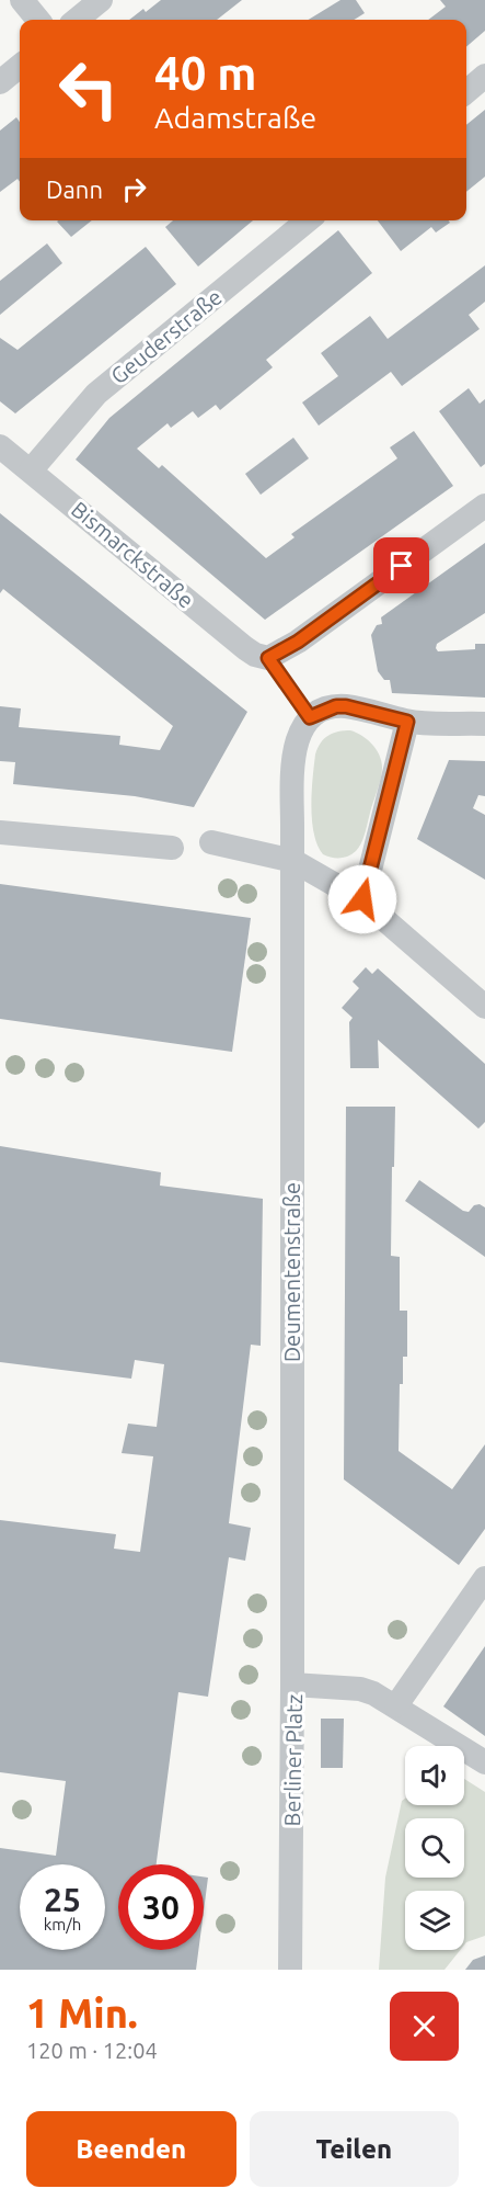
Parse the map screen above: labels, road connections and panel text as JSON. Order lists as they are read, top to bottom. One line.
{"streets":{"street":["Geuderstraße","Bismarckstraße","Deumentenstraße","Berliner Platz"]},"crossings":[["Geuderstraße","Bismarckstraße"],["Deumentenstraße","Berliner Platz"]],"page":{"turn":["40 m","Adamstraße"],"then":"Dann","speed":"25 km/h","limit":"30","heading":["1 Min.","120 m · 12:04"],"buttons":["Beenden","Teilen"]}}
